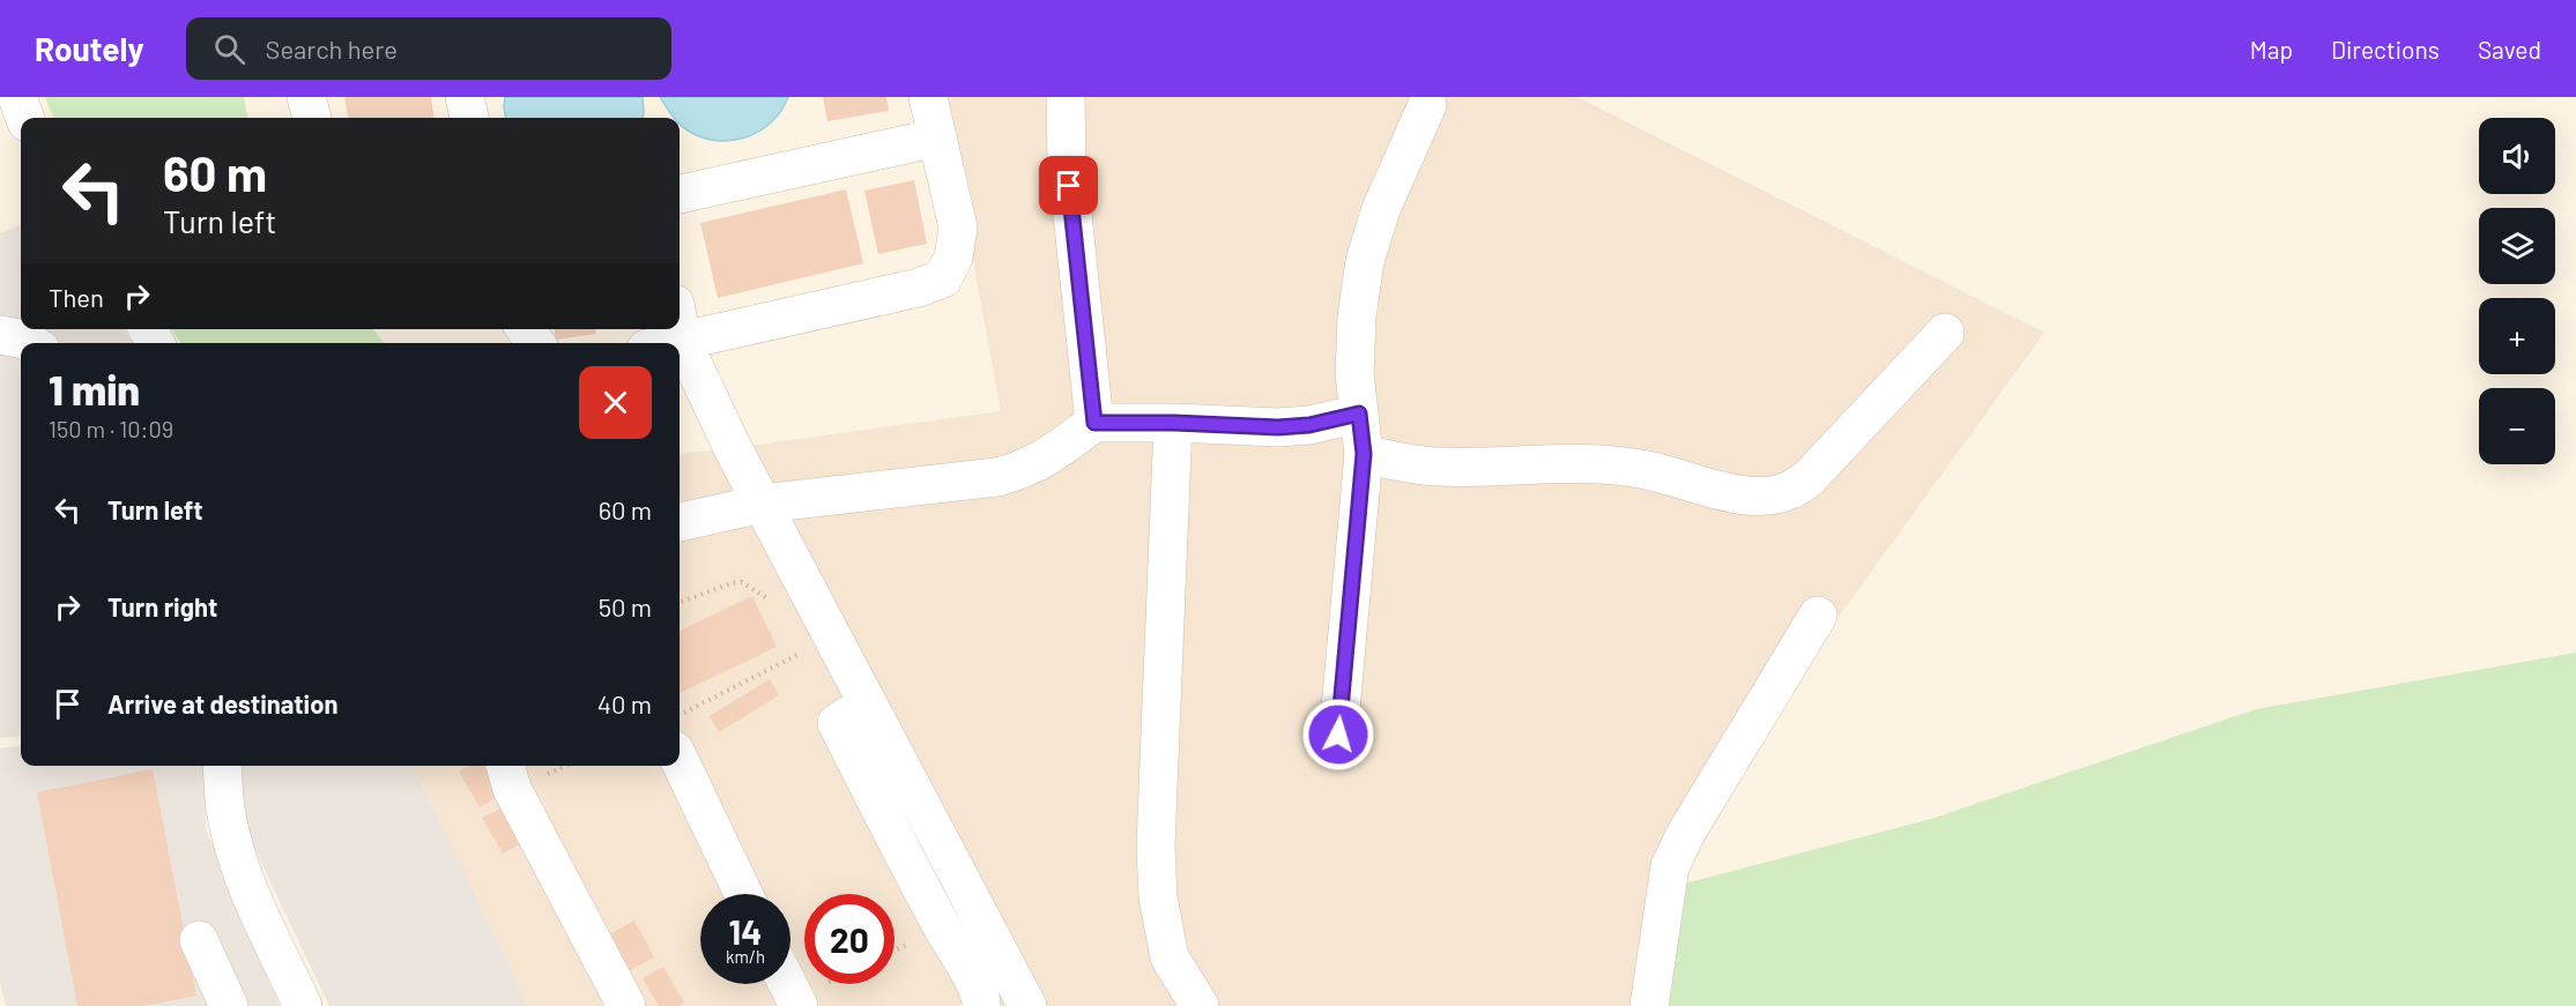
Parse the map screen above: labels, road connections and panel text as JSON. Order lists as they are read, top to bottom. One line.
{"page":{"header":"Routely","search":"Search here","nav":["Map","Directions","Saved"],"map_buttons":["+","−"],"turn":["60 m","Turn left"],"then":"Then","heading":["1 min","150 m · 10:09"],"list":[{"name":"Turn left","value":"60 m"},{"name":"Turn right","value":"50 m"},{"name":"Arrive at destination","value":"40 m"}],"speed":"14 km/h","limit":"20"}}
